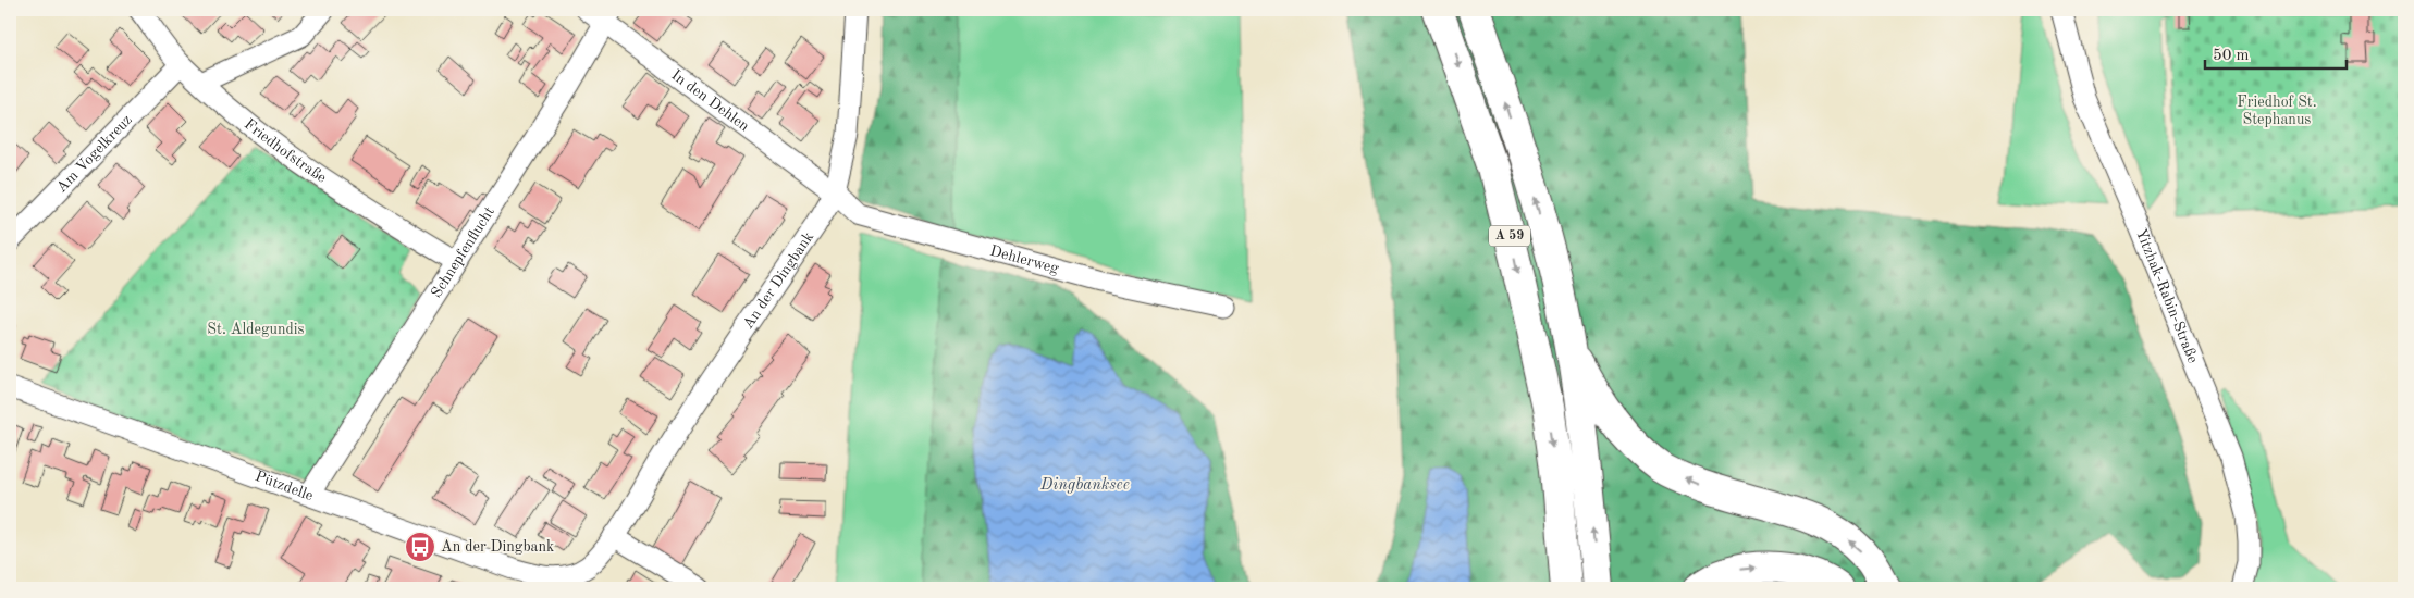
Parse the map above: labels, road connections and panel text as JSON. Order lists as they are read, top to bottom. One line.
{"streets":{"highway":["A 59"],"street":["In den Dehlen","Friedhofstraße","Am Vogelkreuz","Schnepfenflucht","Dehlerweg","An der Dingbank","Yitzhak-Rabin-Straße","Pützdelle"]},"crossings":[["In den Dehlen","Schnepfenflucht"],["In den Dehlen","Dehlerweg"],["In den Dehlen","An der Dingbank"],["Friedhofstraße","Am Vogelkreuz"],["Friedhofstraße","Schnepfenflucht"],["Schnepfenflucht","Pützdelle"],["Dehlerweg","An der Dingbank"],["An der Dingbank","Pützdelle"]],"water":["Dingbanksee"],"parks":["Friedhof St. Stephanus","St. Aldegundis"],"places":{"bus stop":["An der Dingbank"]},"scale_bar":"50 m"}
